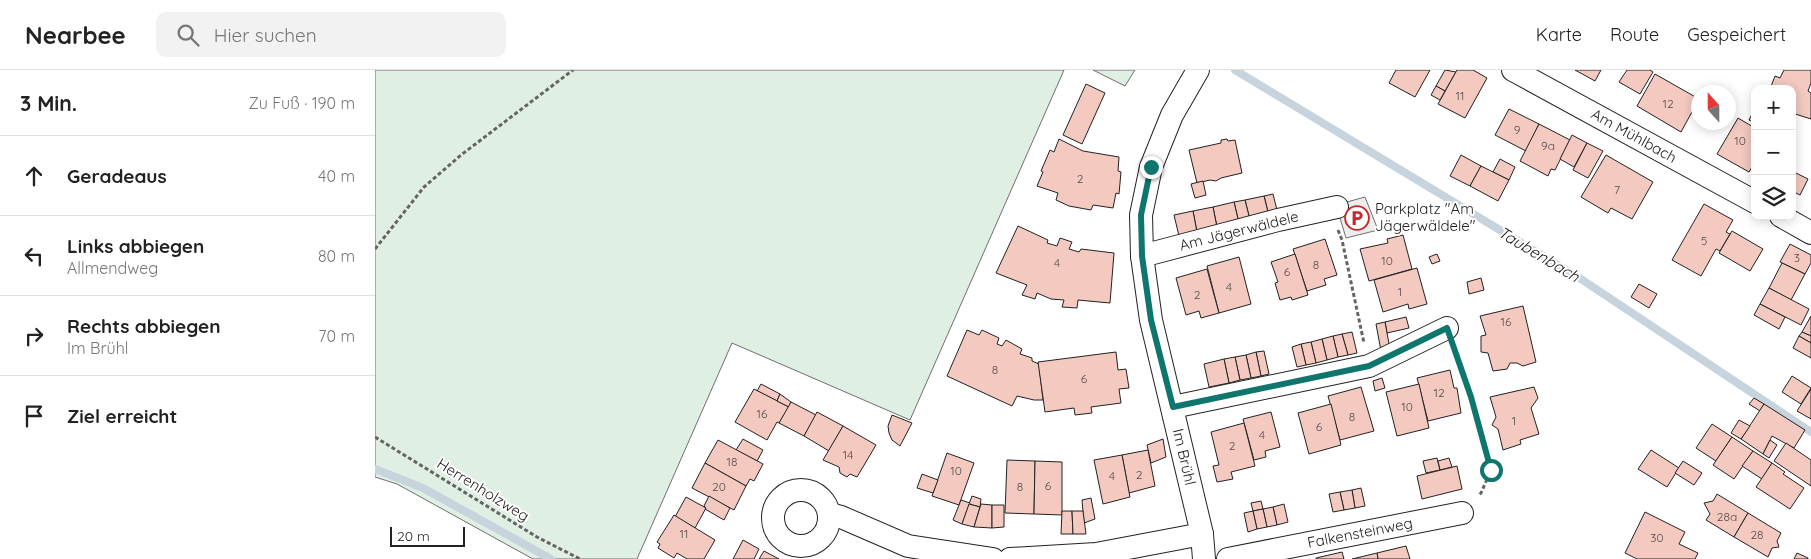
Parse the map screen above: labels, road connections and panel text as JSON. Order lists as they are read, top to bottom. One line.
{"streets":{"street":["Am Mühlbach","Am Jägerwäldele","Im Brühl","Falkensteinweg"],"path":["Herrenholzweg"]},"crossings":[["Am Jägerwäldele","Im Brühl"]],"water":["Taubenbach"],"places":{"parking":["Parkplatz \"Am Jägerwäldele\""]},"house_numbers":["11","12","9","10","9a","2","7","5","3","10","4","8","6","4","1","2","16","8","6","12","10","16","8","1","6","4","2","14","18","10","2","4","6","20","8","28a","11","28","30"],"scale_bar":"20 m","north":"top","page":{"header":"Nearbee","search":"Hier suchen","nav":["Karte","Route","Gespeichert"],"heading":["3 Min.","Zu Fuß · 190 m"],"map_buttons":["+","−"],"list":[["Geradeaus","40 m"],["Links abbiegen","Allmendweg","80 m"],["Rechts abbiegen","Im Brühl","70 m"],"Ziel erreicht"],"scale":"20 m"}}
